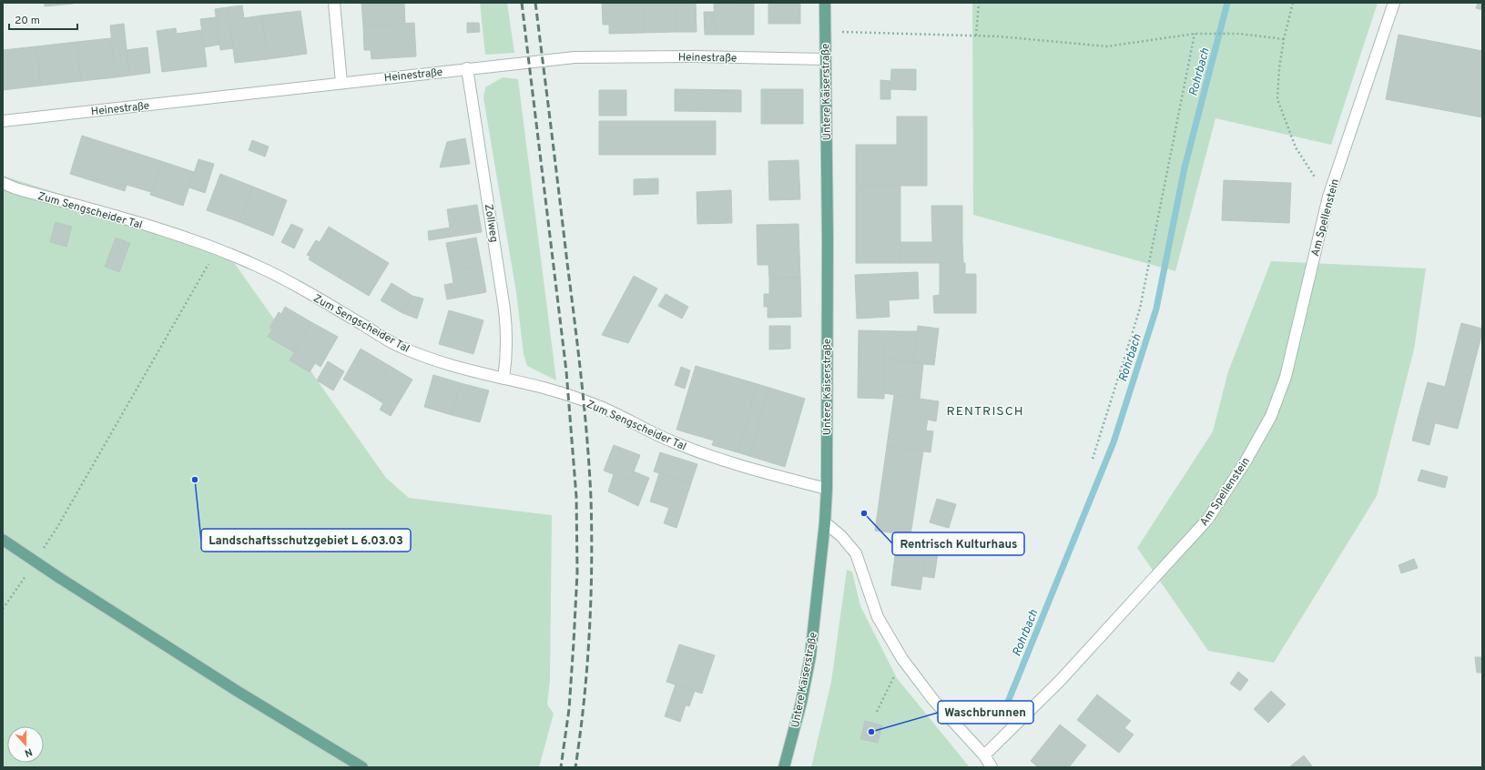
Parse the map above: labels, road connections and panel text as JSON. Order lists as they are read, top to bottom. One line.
{"streets":{"main road":["Untere Kaiserstraße"],"street":["Heinestraße","Zum Sengscheider Tal","Am Spellenstein","Zollweg"]},"crossings":[["Heinestraße","Untere Kaiserstraße"],["Heinestraße","Zollweg"],["Untere Kaiserstraße","Zum Sengscheider Tal"],["Zum Sengscheider Tal","Zollweg"]],"districts":["RENTRISCH"],"water":["Rohrbach"],"places":["Landschaftsschutzgebiet L 6.03.03","Rentrisch Kulturhaus","Waschbrunnen"],"scale_bar":"20 m","north":"bottom"}
